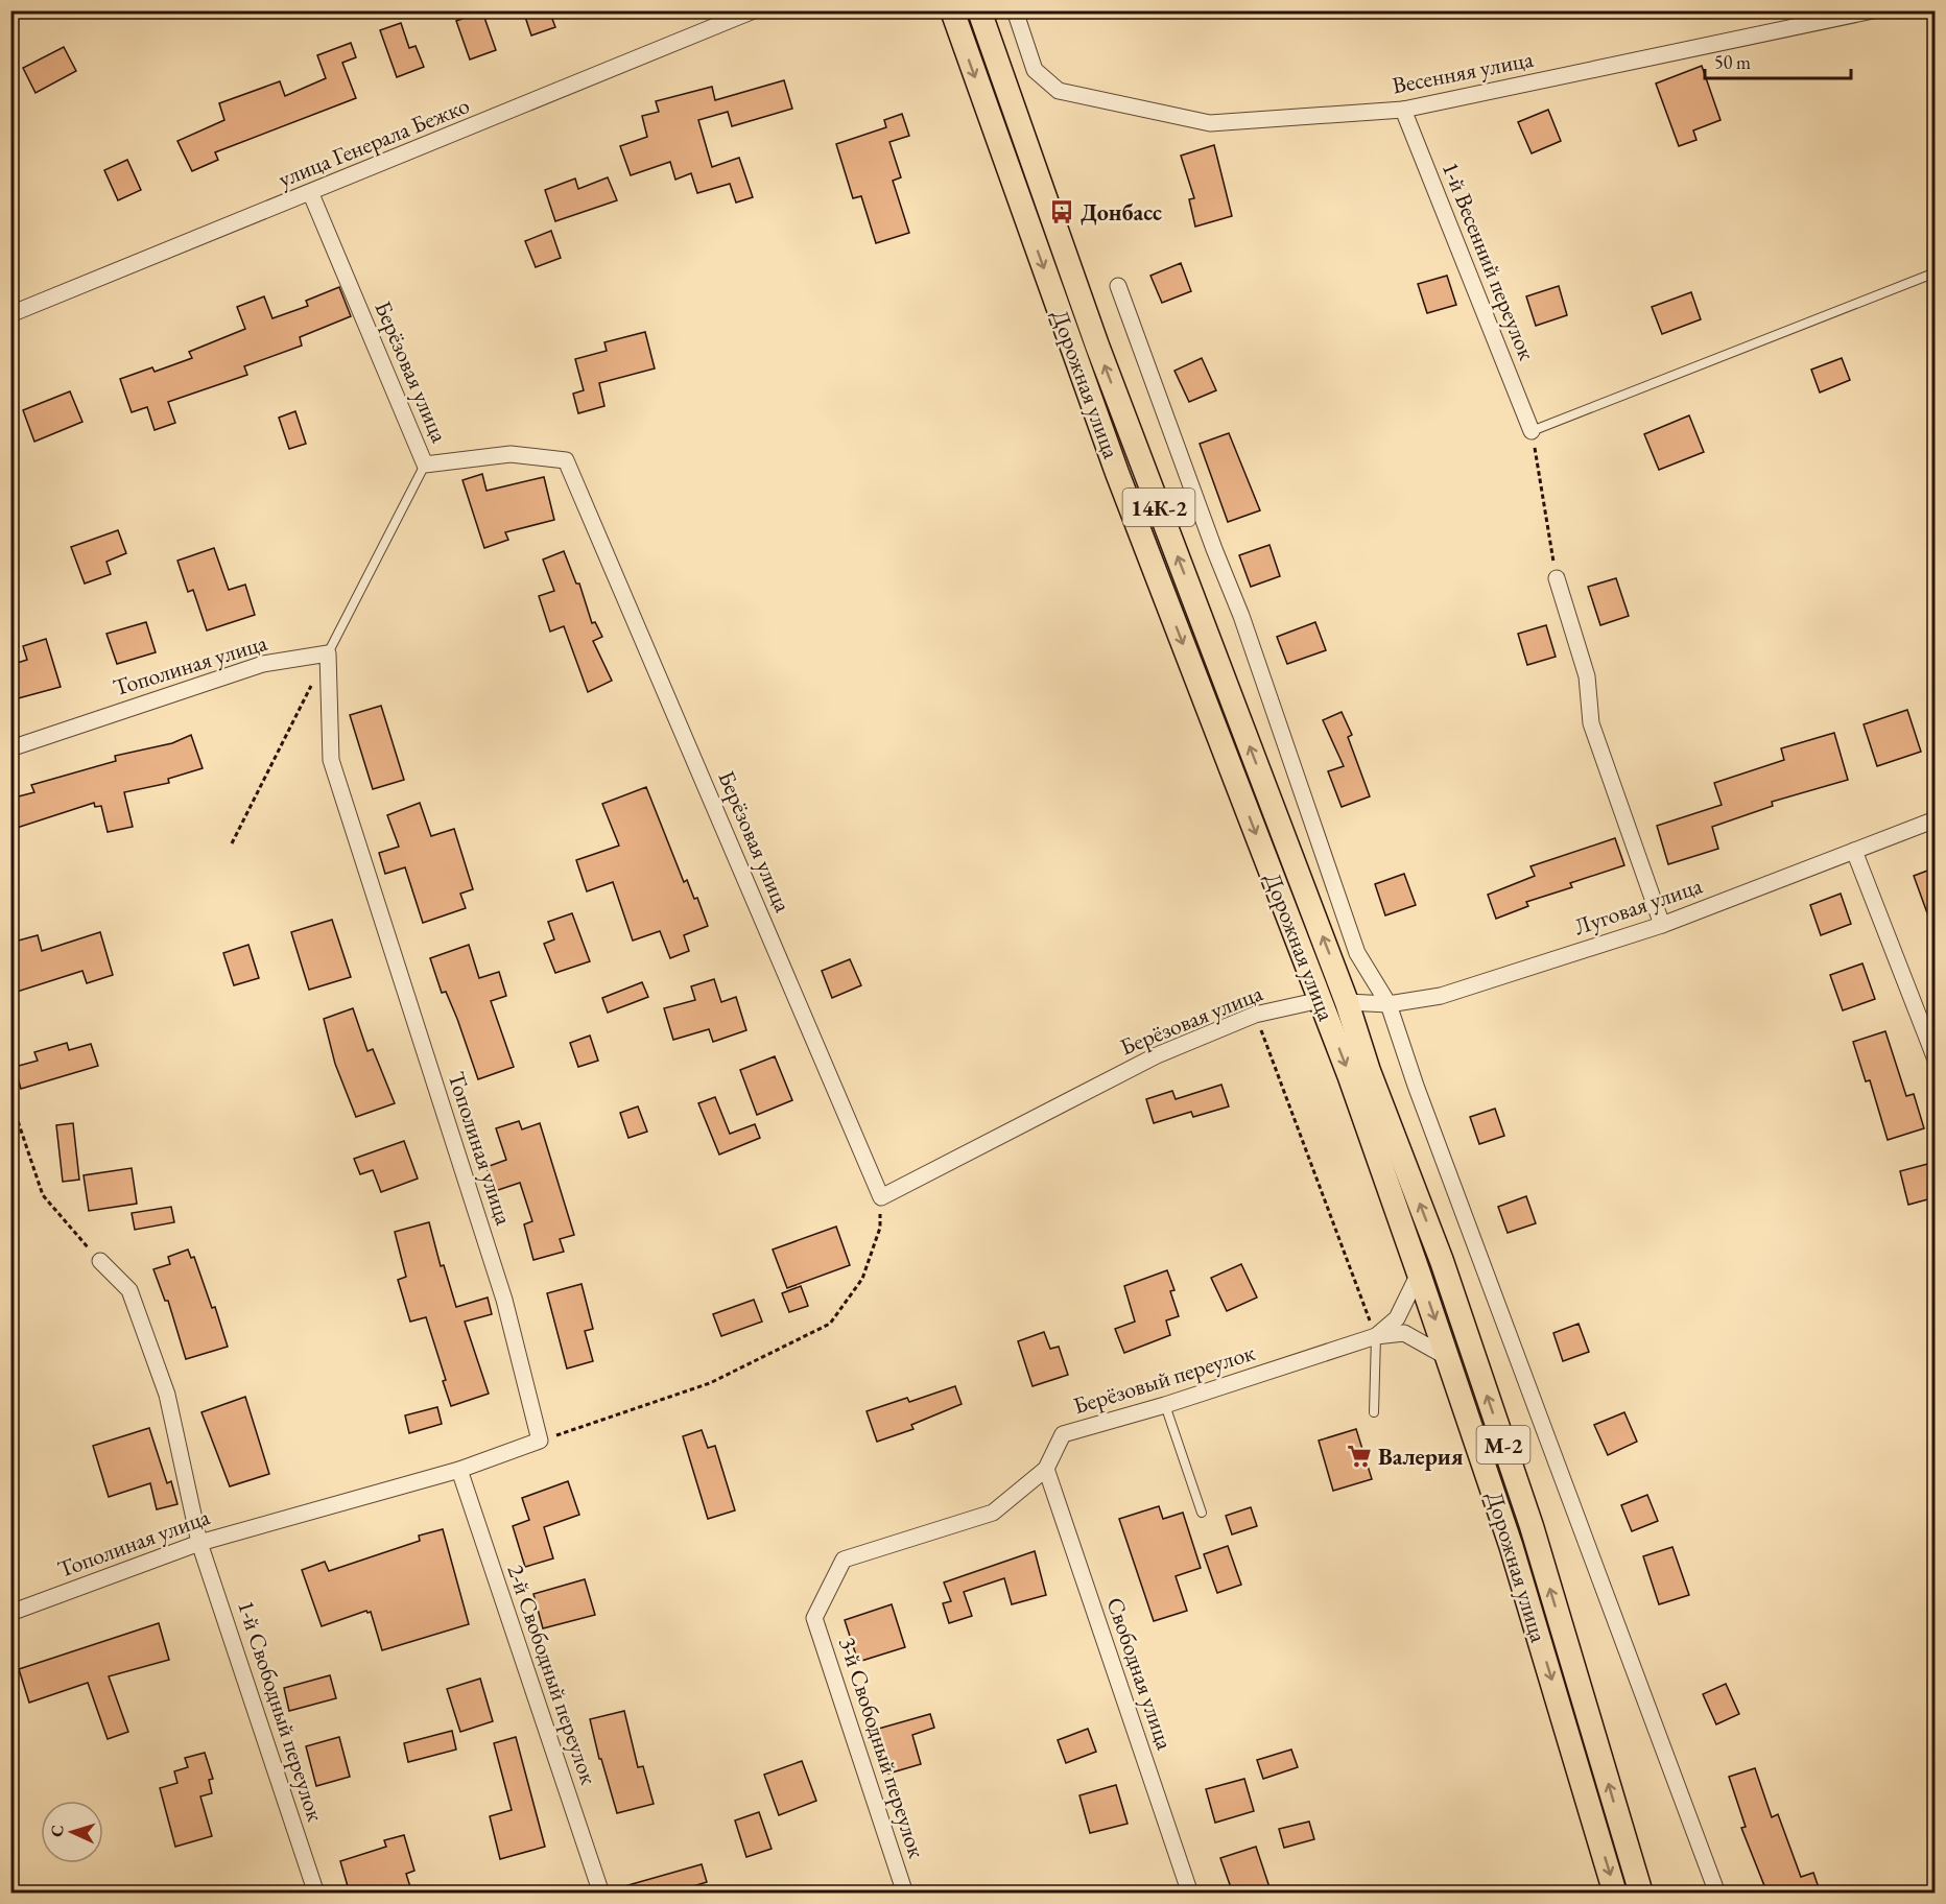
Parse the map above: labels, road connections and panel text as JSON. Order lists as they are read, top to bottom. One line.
{"streets":{"main road":["Дорожная улица","14К-2","М-2"],"street":["Весенняя улица","улица Генерала Бежко","1-й Весенний переулок","Берёзовая улица","Тополиная улица","Луговая улица","Берёзовый переулок","Свободная улица","2-й Свободный переулок","1-й Свободный переулок","3-й Свободный переулок"]},"crossings":[["Весенняя улица","1-й Весенний переулок"],["улица Генерала Бежко","Берёзовая улица"],["Берёзовая улица","Дорожная улица"],["Дорожная улица","Луговая улица"],["Дорожная улица","Берёзовый переулок"],["Тополиная улица","2-й Свободный переулок"],["Тополиная улица","1-й Свободный переулок"],["Берёзовый переулок","Свободная улица"],["Берёзовый переулок","3-й Свободный переулок"]],"places":{"bus stop":["Донбасс"],"supermarket":["Валерия"]},"scale_bar":"50 m","north":"left"}
